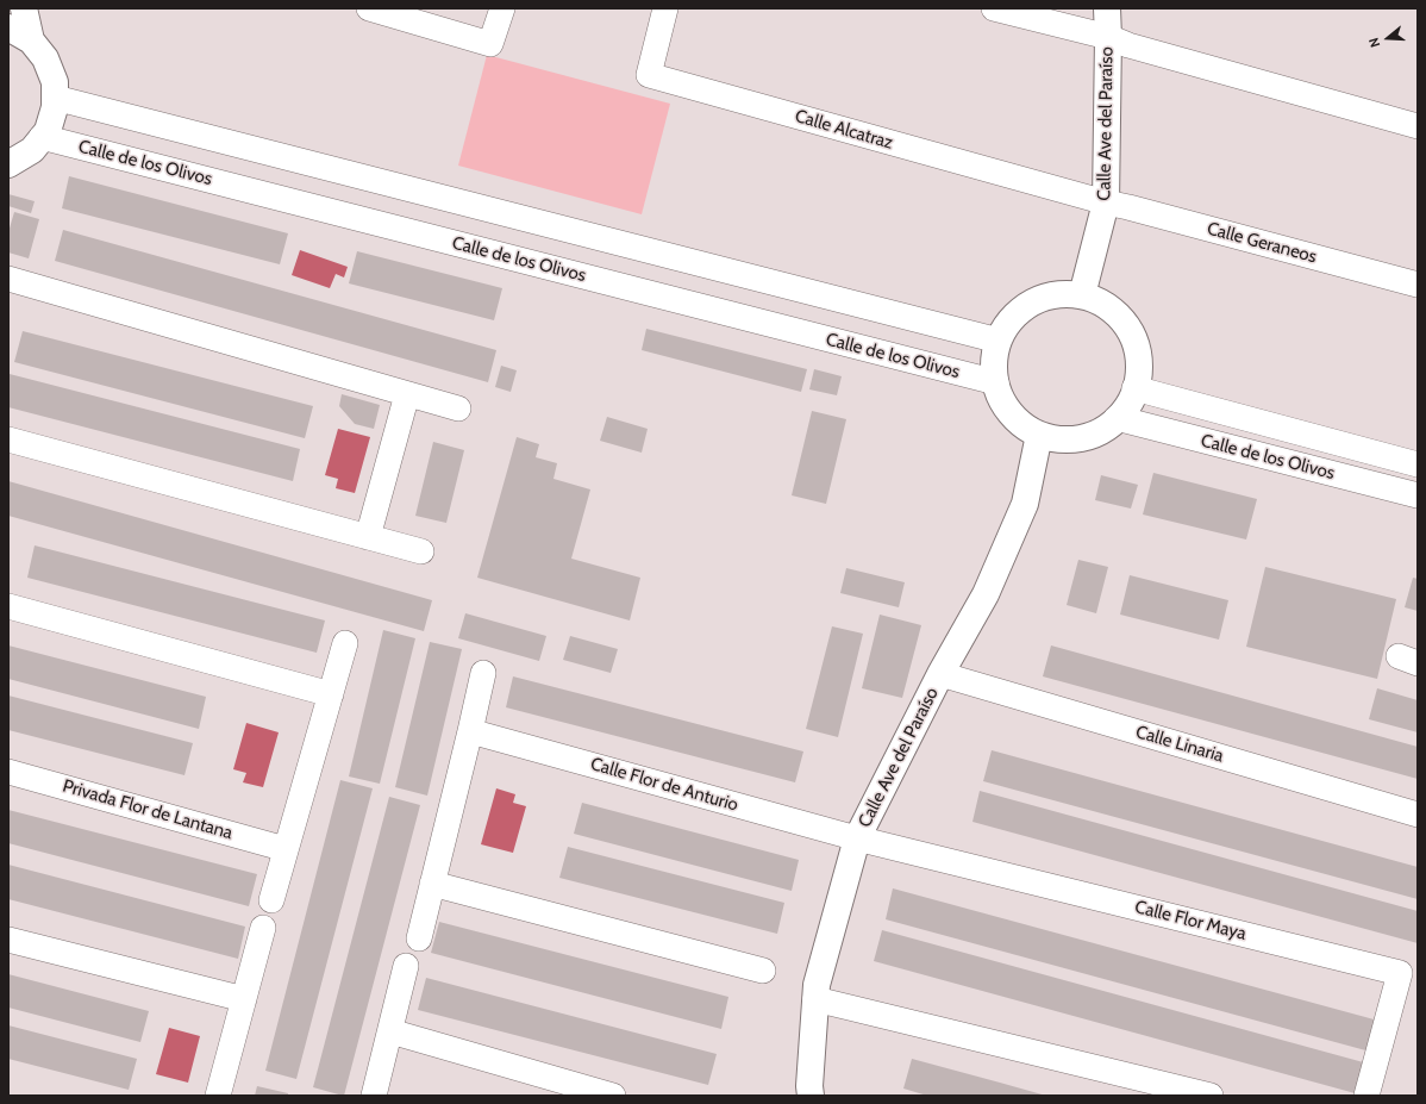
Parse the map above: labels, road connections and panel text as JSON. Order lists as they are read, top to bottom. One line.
{"streets":{"street":["Calle Ave del Paraíso","Calle Alcatraz","Calle de los Olivos","Calle Geraneos","Calle Linaria","Calle Flor de Anturio","Privada Flor de Lantana","Calle Flor Maya"]},"crossings":[["Calle Ave del Paraíso","Calle Alcatraz"],["Calle Ave del Paraíso","Calle de los Olivos"],["Calle Ave del Paraíso","Calle Geraneos"],["Calle Ave del Paraíso","Calle Linaria"],["Calle Ave del Paraíso","Calle Flor de Anturio"],["Calle Ave del Paraíso","Calle Flor Maya"],["Calle Alcatraz","Calle Geraneos"],["Calle Flor de Anturio","Calle Flor Maya"]],"north":"left"}
